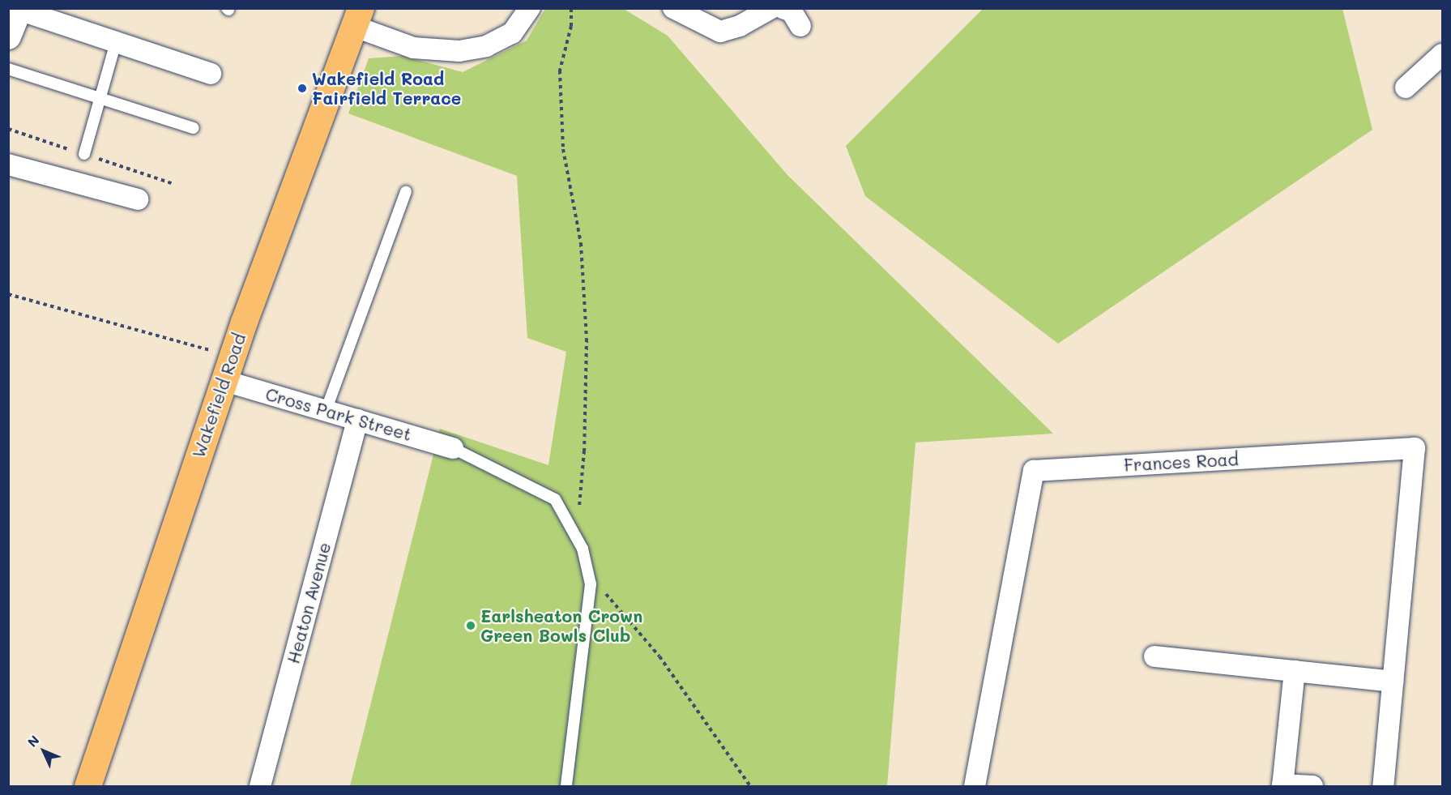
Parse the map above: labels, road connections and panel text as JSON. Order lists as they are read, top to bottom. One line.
{"streets":{"highway":["Wakefield Road"],"street":["Cross Park Street","Frances Road","Heaton Avenue"]},"crossings":[["Wakefield Road","Cross Park Street"],["Cross Park Street","Heaton Avenue"]],"places":["Wakefield Road Fairfield Terrace","Earlsheaton Crown Green Bowls Club"],"north":"top left"}
